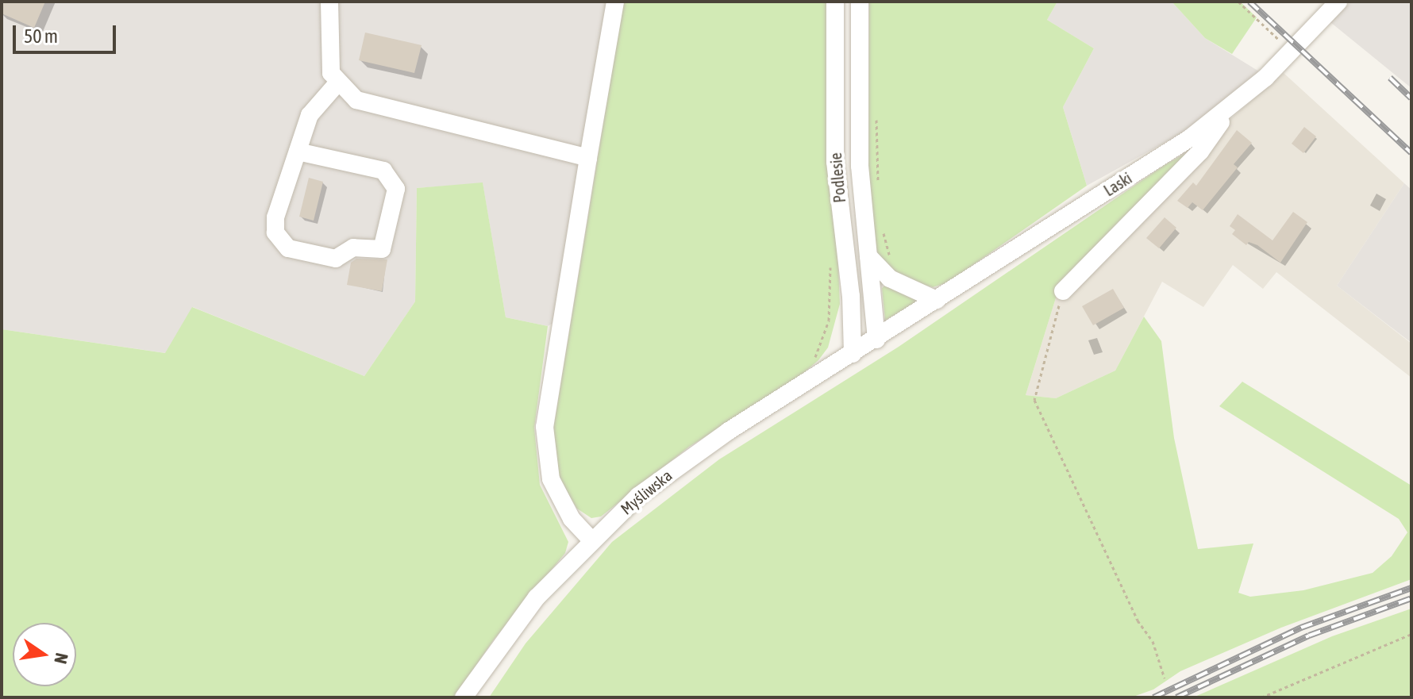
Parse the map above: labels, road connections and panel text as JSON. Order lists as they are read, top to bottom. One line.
{"streets":{"street":["Podlesie","Laski","Myśliwska"]},"crossings":[["Podlesie","Laski"],["Podlesie","Myśliwska"],["Laski","Myśliwska"]],"scale_bar":"50 m","north":"right"}
